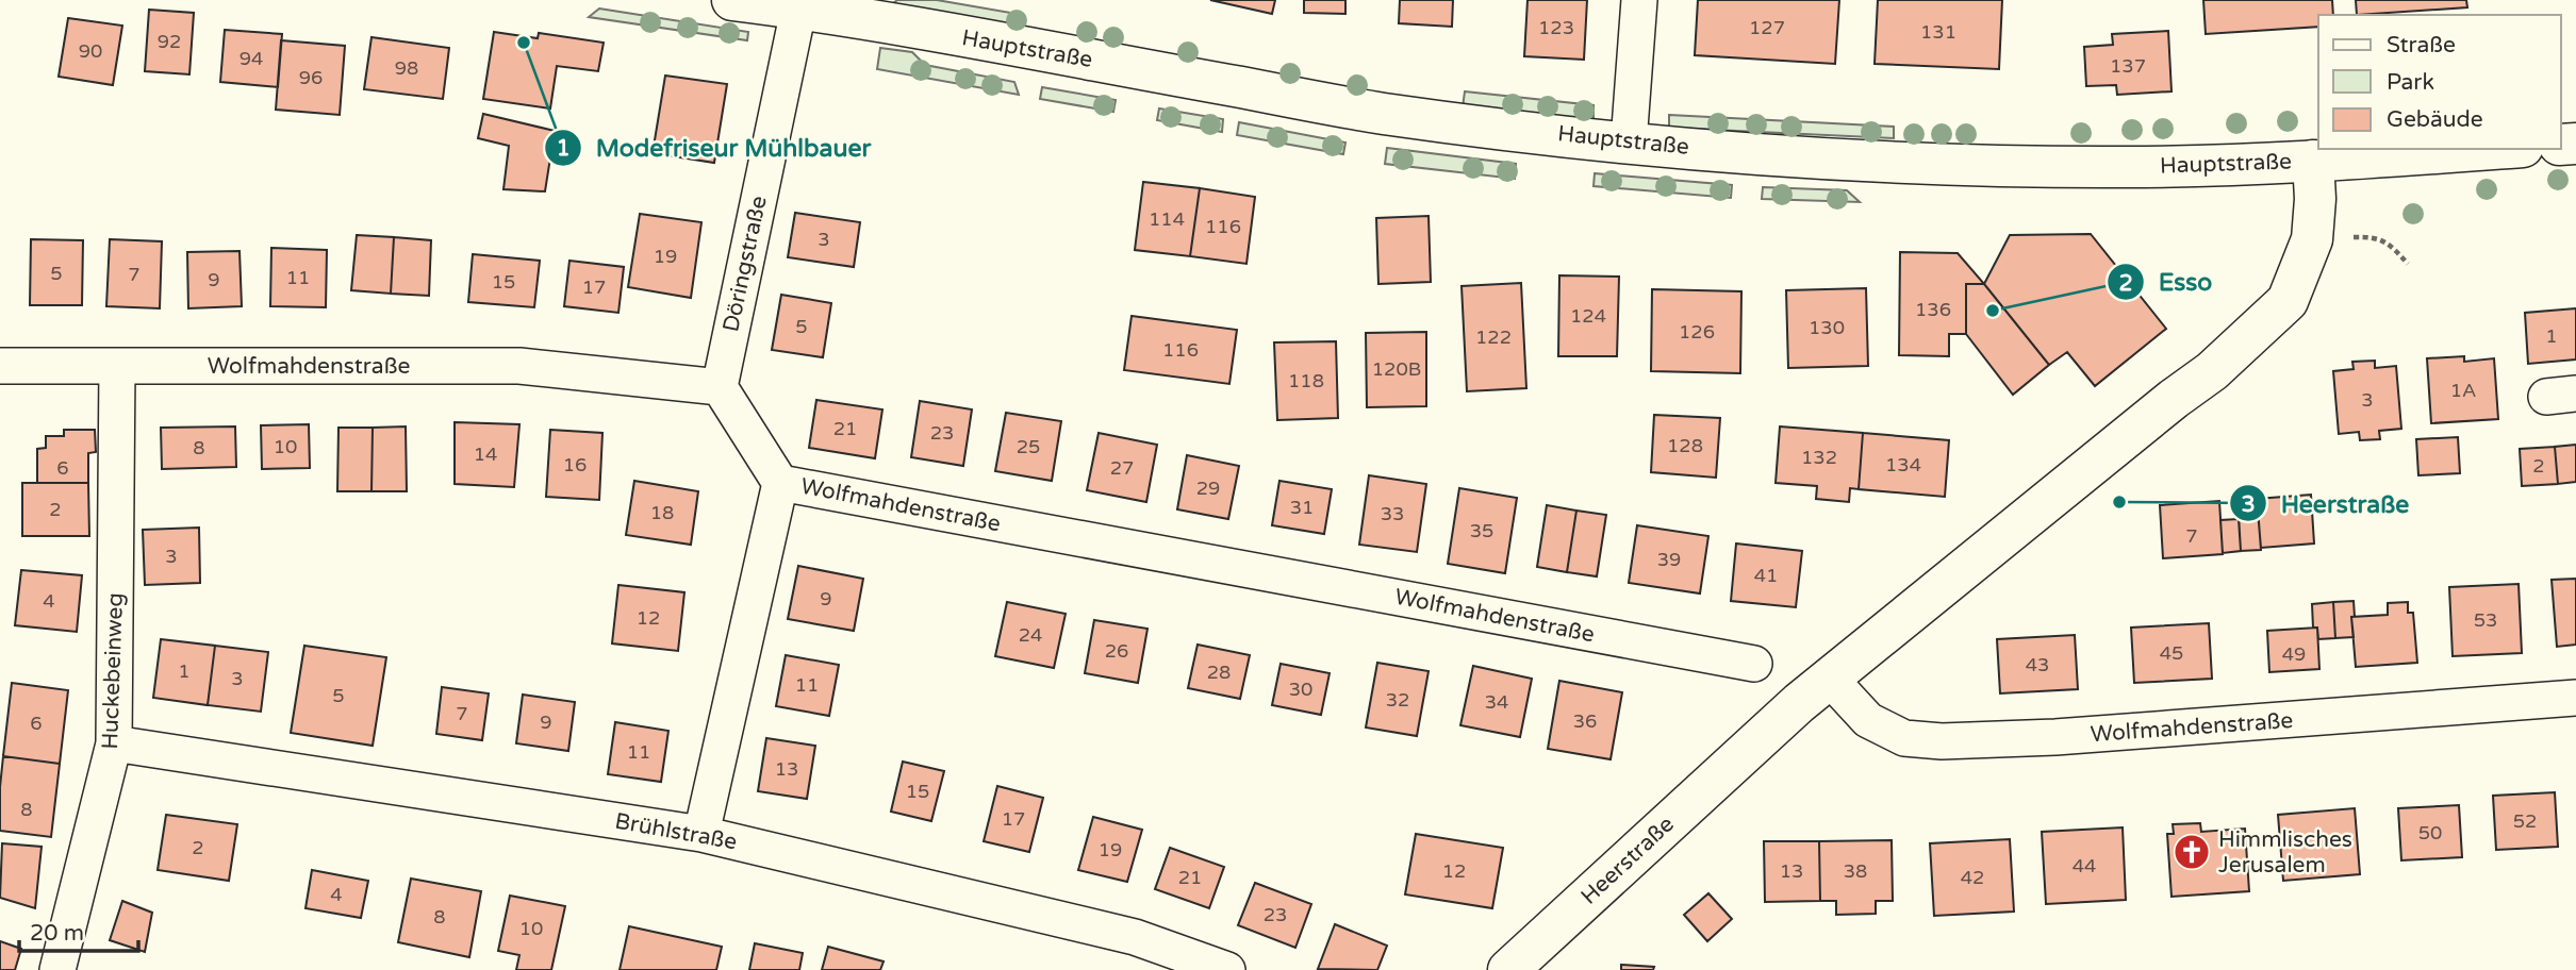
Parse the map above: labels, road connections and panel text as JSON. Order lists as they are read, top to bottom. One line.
{"streets":{"main road":["Hauptstraße","Heerstraße"],"street":["Döringstraße","Wolfmahdenstraße","Huckebeinweg","Brühlstraße"]},"crossings":[["Hauptstraße","Döringstraße"],["Hauptstraße","Heerstraße"],["Döringstraße","Wolfmahdenstraße"],["Wolfmahdenstraße","Huckebeinweg"],["Wolfmahdenstraße","Heerstraße"],["Huckebeinweg","Brühlstraße"]],"places":{"other":["Modefriseur Mühlbauer","Esso","Heerstraße"],"church":["Himmlisches Jerusalem"]},"house_numbers":["123","127","131","92","90","94","137","98","96","114","116","3","19","5","7","11","9","15","17","136","124","5","130","126","1","122","116","120B","118","1A","3","21","23","128","10","25","8","14","132","16","134","2","6","27","29","31","2","18","33","35","7","3","39","41","9","4","12","53","24","26","45","49","43","1","28","3","11","30","5","32","34","7","36","9","6","11","13","15","8","17","52","50","2","19","44","12","13","38","21","42","4","23","8","10"],"legend":["Straße","Park","Gebäude"],"scale_bar":"20 m"}
